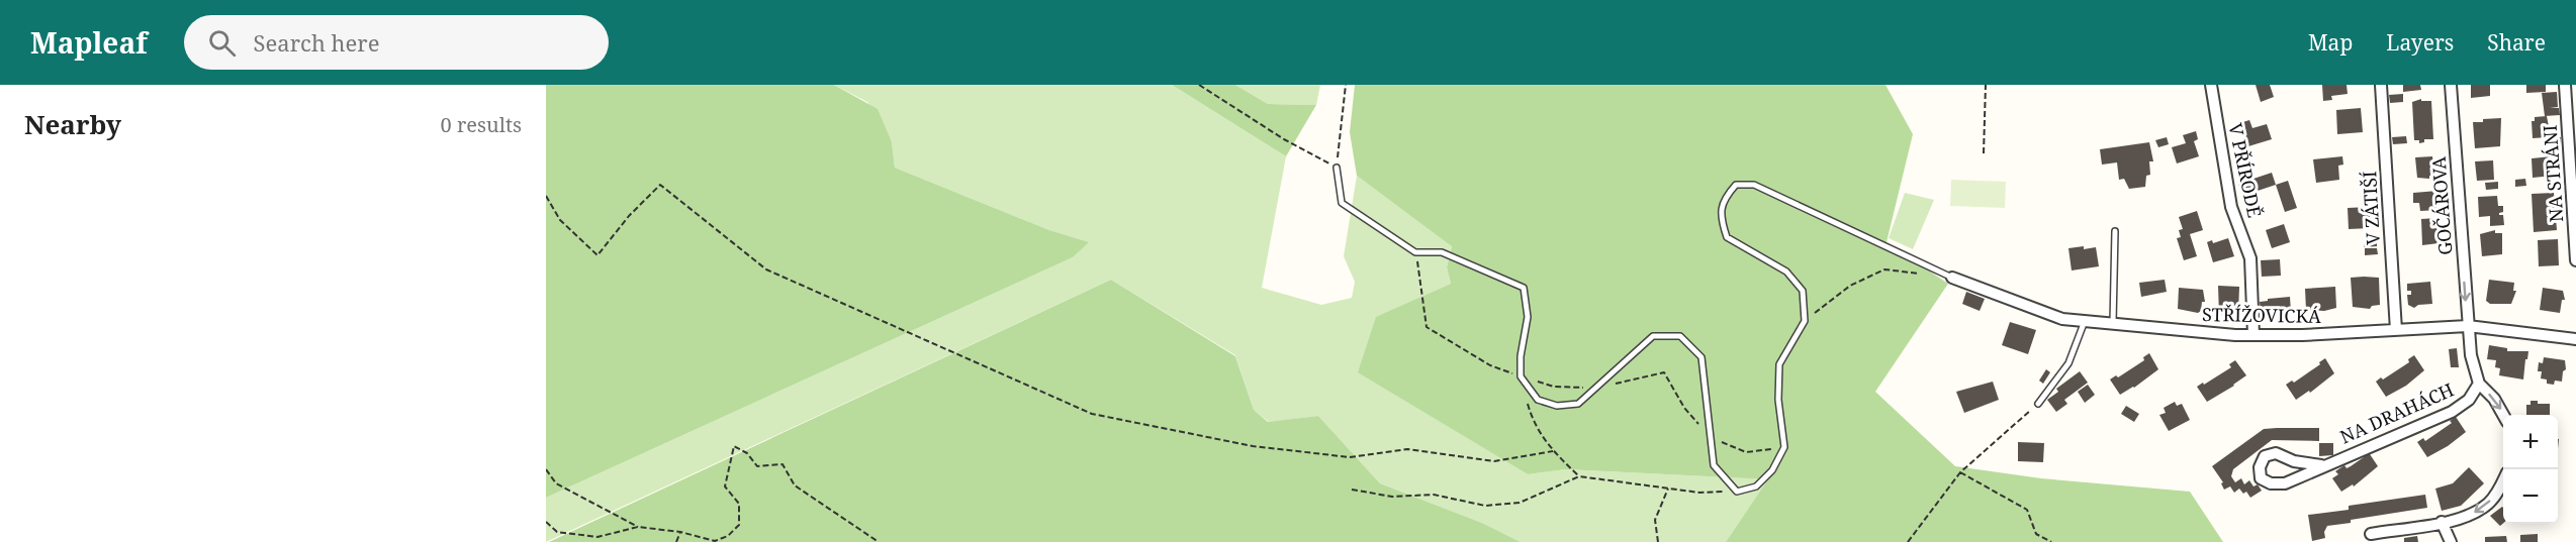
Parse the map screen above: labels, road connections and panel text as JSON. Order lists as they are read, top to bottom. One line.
{"streets":{"street":["V PŘÍRODĚ","NA STRÁNI","GOČÁROVA","V ZÁTIŠÍ","STŘÍŽOVICKÁ","NA DRAHÁCH"]},"crossings":[["V PŘÍRODĚ","STŘÍŽOVICKÁ"],["GOČÁROVA","STŘÍŽOVICKÁ"],["GOČÁROVA","NA DRAHÁCH"],["V ZÁTIŠÍ","STŘÍŽOVICKÁ"],["STŘÍŽOVICKÁ","NA DRAHÁCH"]],"one_way":["GOČÁROVA"],"page":{"header":"Mapleaf","search":"Search here","nav":["Map","Layers","Share"],"heading":["Nearby","0 results"],"map_buttons":["+","−"]}}
